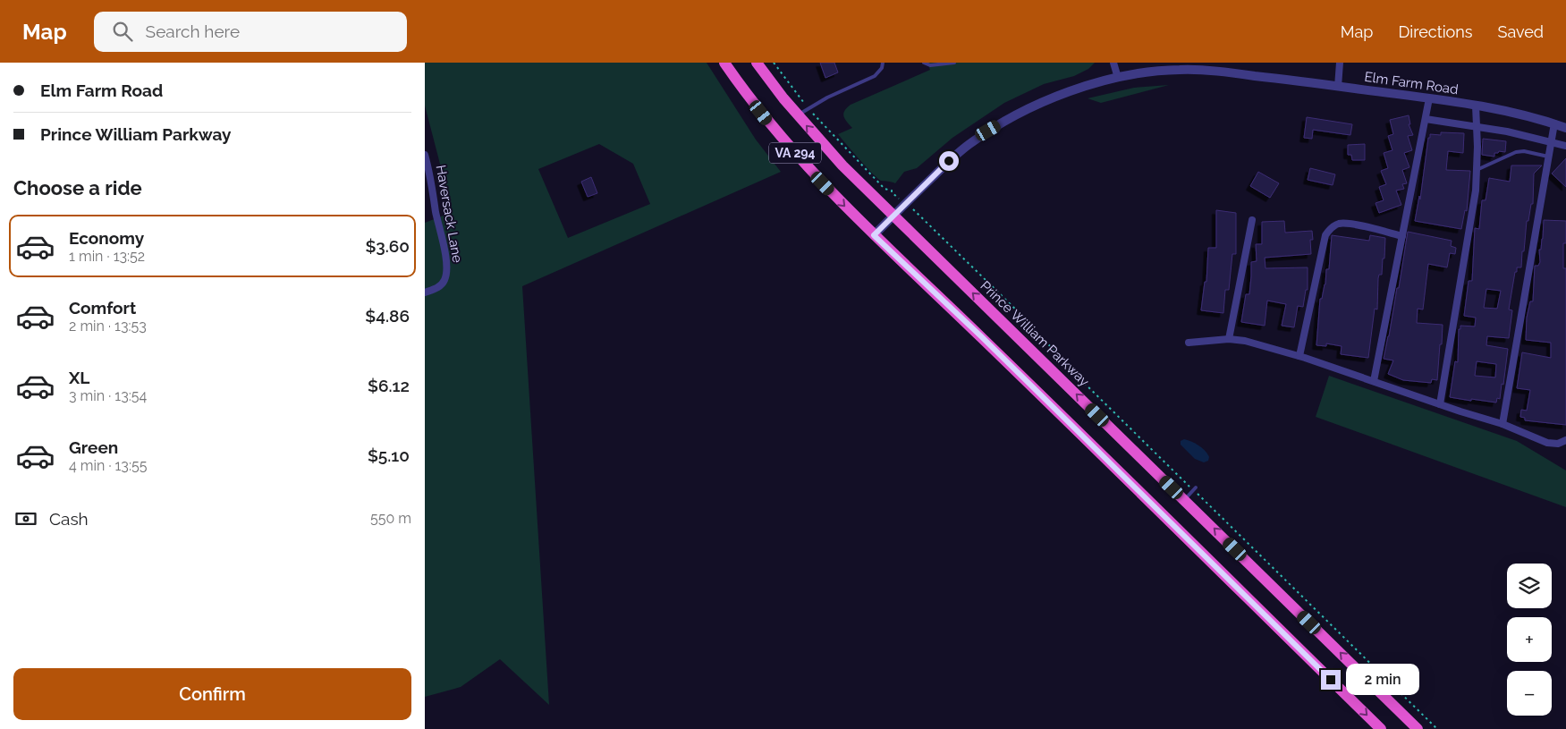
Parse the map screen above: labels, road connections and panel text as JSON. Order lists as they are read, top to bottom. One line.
{"streets":{"highway":["VA 294","Prince William Parkway"],"street":["Elm Farm Road","Haversack Lane"]},"crossings":[["Elm Farm Road","VA 294"],["Elm Farm Road","Prince William Parkway"]],"page":{"header":"Map","search":"Search here","nav":["Map","Directions","Saved"],"banner":["Elm Farm Road","Prince William Parkway"],"heading":"Choose a ride","list":[{"name":"Economy","note":"1 min · 13:52","value":"$3.60"},{"name":"Comfort","note":"2 min · 13:53","value":"$4.86"},{"name":"XL","note":"3 min · 13:54","value":"$6.12"},{"name":"Green","note":"4 min · 13:55","value":"$5.10"}],"pay":["Cash","550 m"],"map_buttons":["+","−"],"buttons":"Confirm","bubble":"2 min"}}
